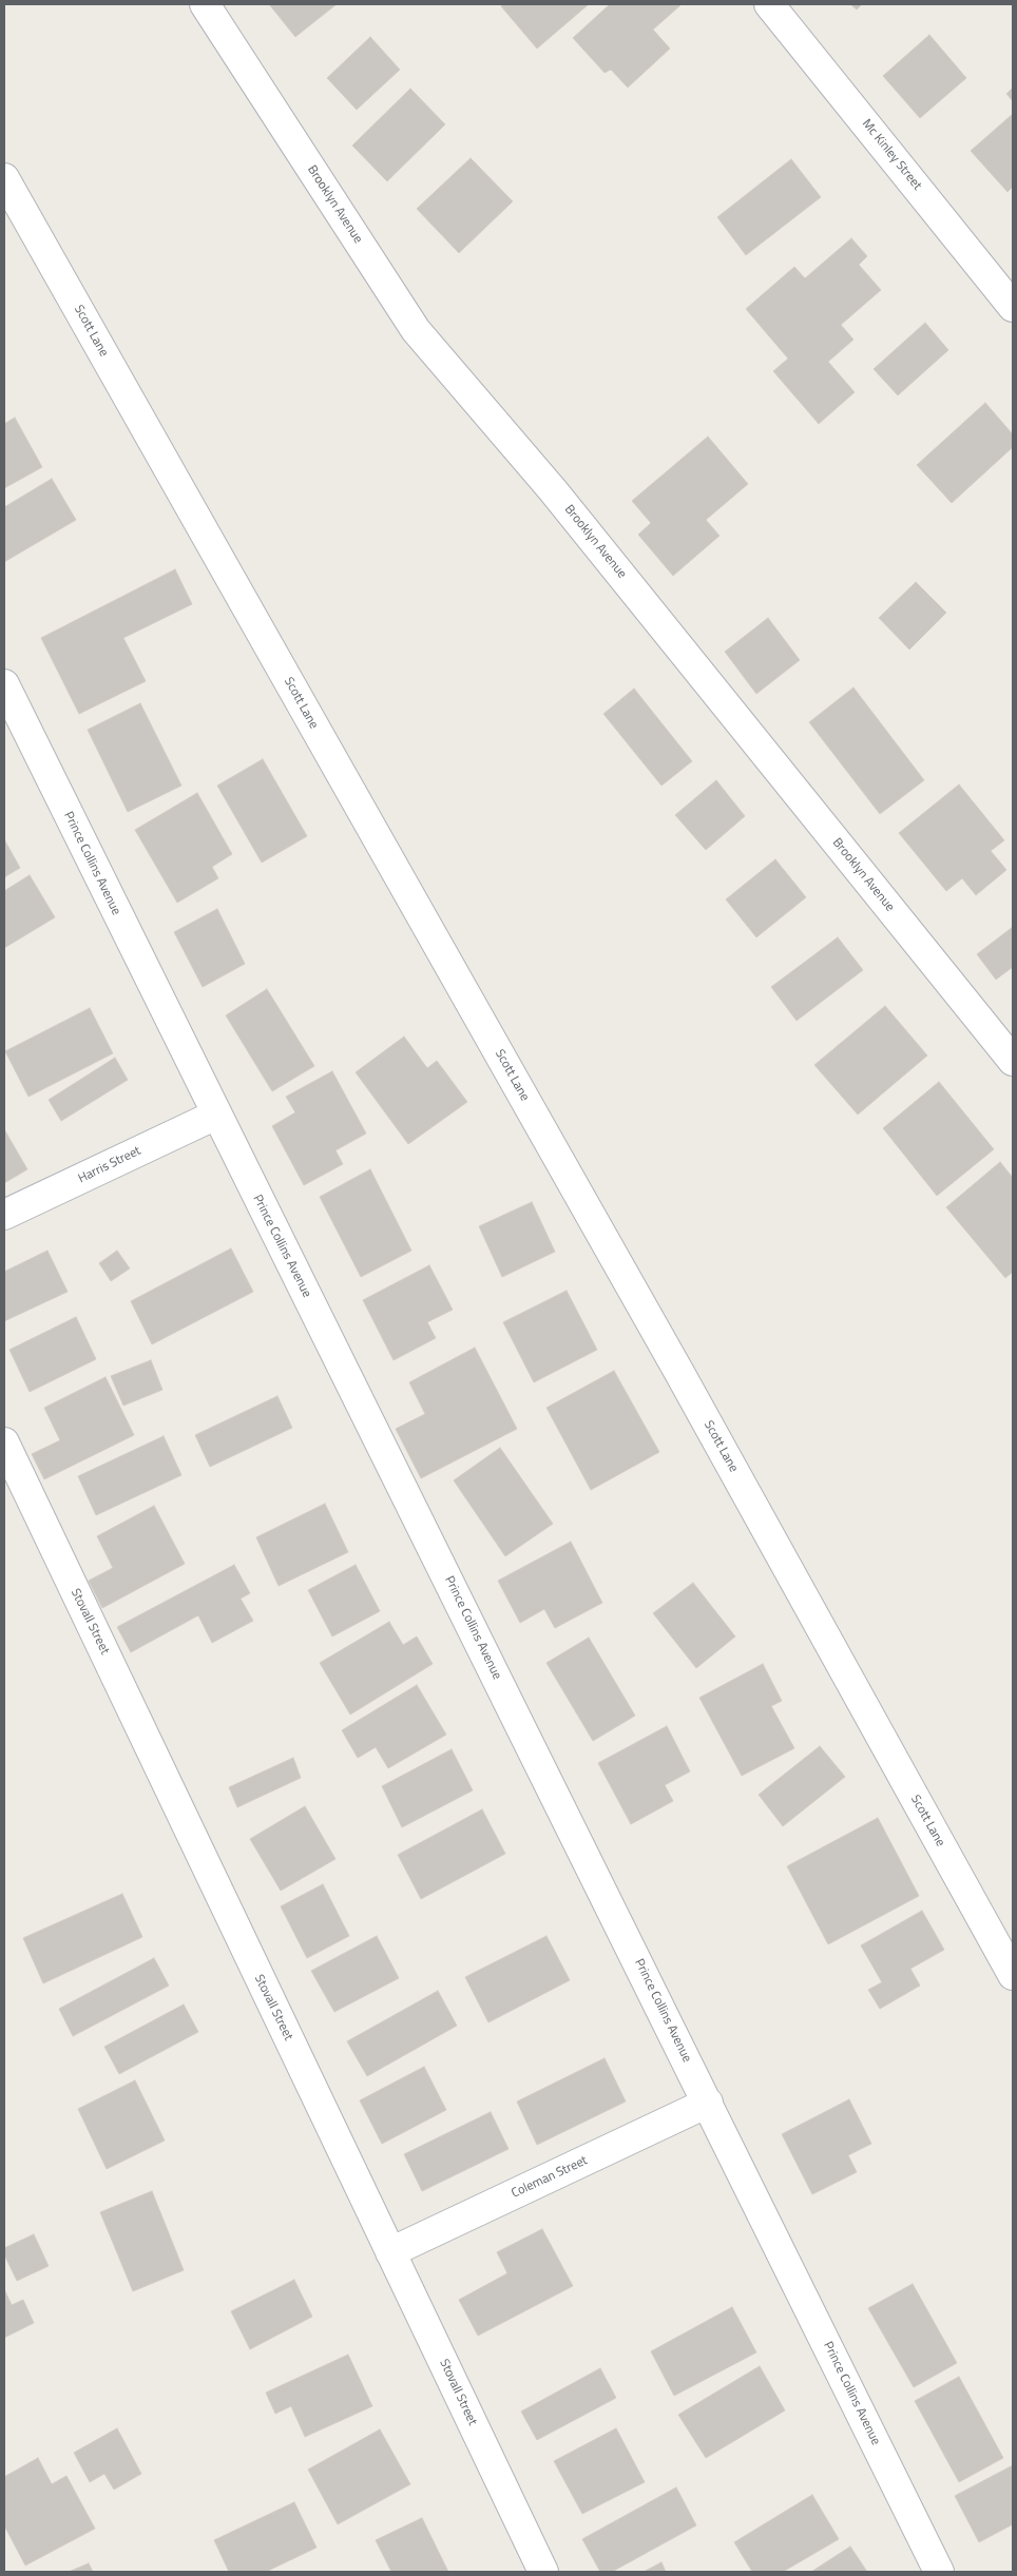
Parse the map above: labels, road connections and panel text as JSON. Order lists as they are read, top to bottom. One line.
{"streets":{"street":["Mc Kinley Street","Brooklyn Avenue","Scott Lane","Prince Collins Avenue","Harris Street","Stovall Street","Coleman Street"]},"crossings":[["Prince Collins Avenue","Harris Street"],["Prince Collins Avenue","Coleman Street"],["Stovall Street","Coleman Street"]]}
